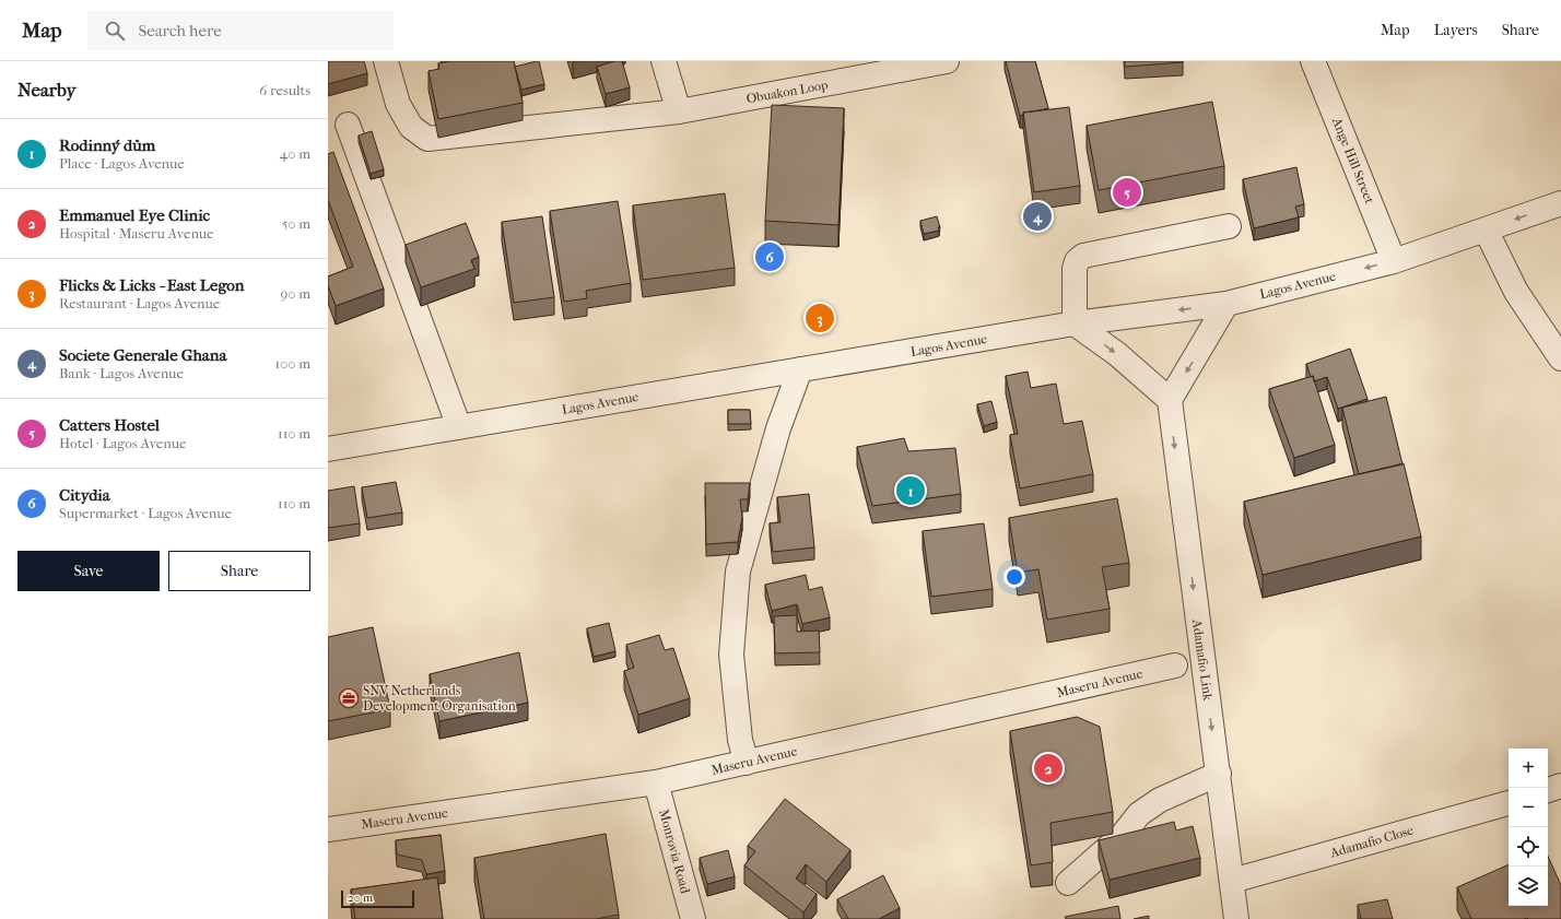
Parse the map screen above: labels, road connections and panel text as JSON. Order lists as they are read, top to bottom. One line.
{"streets":{"street":["Obuakon Loop","Ange Hill Street","Lagos Avenue","Adamafio Link","Maseru Avenue","Adamafio Close","Monrovia Road"]},"crossings":[["Ange Hill Street","Lagos Avenue"],["Adamafio Link","Adamafio Close"],["Maseru Avenue","Monrovia Road"]],"one_way":["Adamafio Link"],"places":{"office":["SNV Netherlands Development Organisation"]},"scale_bar":"20 m","page":{"header":"Map","search":"Search here","nav":["Map","Layers","Share"],"heading":["Nearby","6 results"],"list":[{"mark":"1","name":"Rodinný dům","note":"Place · Lagos Avenue","value":"40 m"},{"mark":"2","name":"Emmanuel Eye Clinic","note":"Hospital · Maseru Avenue","value":"50 m"},{"mark":"3","name":"Flicks & Licks - East Legon","note":"Restaurant · Lagos Avenue","value":"90 m"},{"mark":"4","name":"Societe Generale Ghana","note":"Bank · Lagos Avenue","value":"100 m"},{"mark":"5","name":"Catters Hostel","note":"Hotel · Lagos Avenue","value":"110 m"},{"mark":"6","name":"Citydia","note":"Supermarket · Lagos Avenue","value":"110 m"}],"pins":["5","4","6","3","1","2"],"buttons":["Save","Share"],"map_buttons":["+","−"],"scale":"20 m"}}
